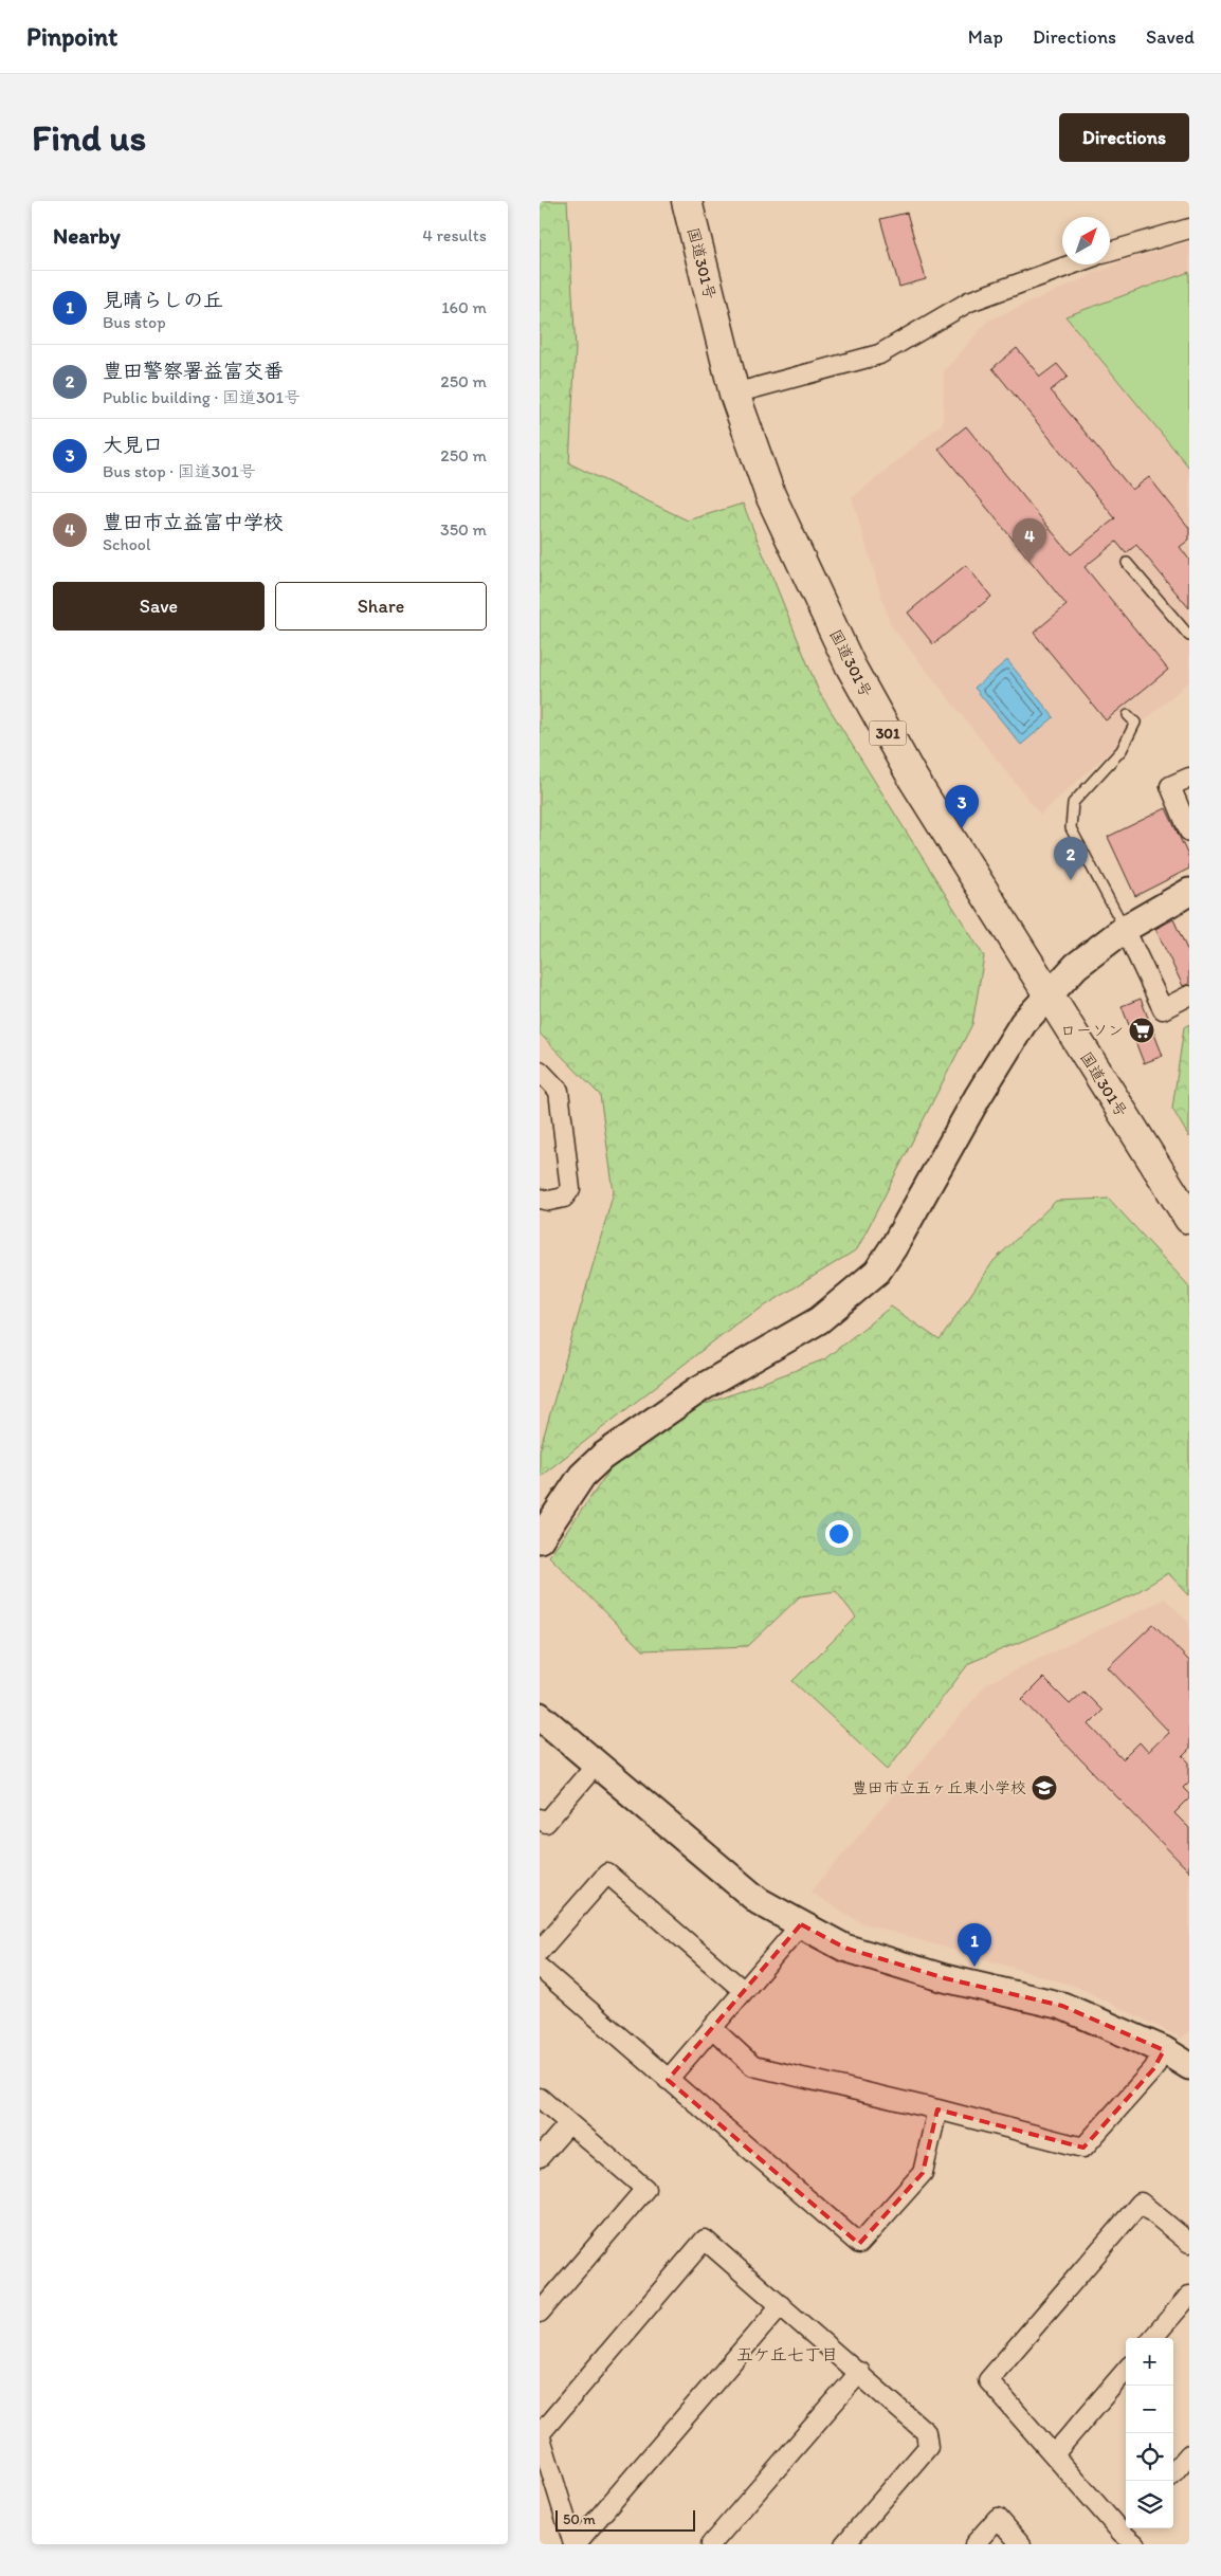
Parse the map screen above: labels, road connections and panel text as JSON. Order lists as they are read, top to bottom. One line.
{"streets":{"highway":["国道301号","301"]},"districts":["五ケ丘七丁目"],"places":{"supermarket":["ローソン"],"school or university":["豊田市立五ヶ丘東小学校"]},"scale_bar":"50 m","north":"top right","page":{"header":"Pinpoint","nav":["Map","Directions","Saved"],"buttons":["Directions",["Save","Share"]],"title":"Find us","heading":["Nearby","4 results"],"list":[{"mark":"1","name":"見晴らしの丘","note":"Bus stop","value":"160 m"},{"mark":"2","name":"豊田警察署益富交番","note":"Public building · 国道301号","value":"250 m"},{"mark":"3","name":"大見口","note":"Bus stop · 国道301号","value":"250 m"},{"mark":"4","name":"豊田市立益富中学校","note":"School","value":"350 m"}],"pins":["4","3","2","1"],"map_buttons":["+","−"],"scale":"50 m"}}
